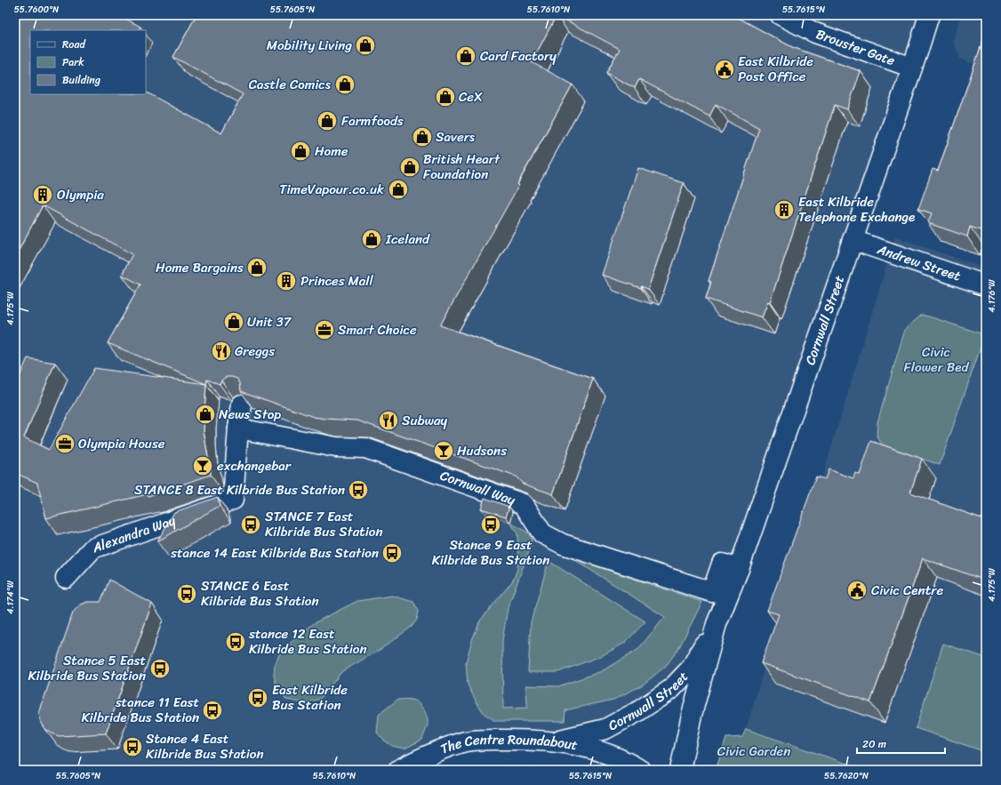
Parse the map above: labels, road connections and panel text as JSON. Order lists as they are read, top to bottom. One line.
{"streets":{"street":["Brouster Gate","Andrew Street","Cornwall Street","Cornwall Way","Alexandra Way","The Centre Roundabout"]},"crossings":[["Brouster Gate","Cornwall Street"],["Andrew Street","Cornwall Street"],["Cornwall Street","Cornwall Way"],["Cornwall Street","The Centre Roundabout"],["Cornwall Way","Alexandra Way"]],"parks":["Civic Flower Bed","Civic Garden"],"places":{"shop":["Mobility Living","Card Factory","Castle Comics","CeX","Farmfoods","Savers","Home","British Heart Foundation","TimeVapour.co.uk","Iceland","Home Bargains","Unit 37","News Stop"],"public building":["East Kilbride Post Office","Civic Centre"],"building":["Olympia","East Kilbride Telephone Exchange","Princes Mall"],"office":["Smart Choice","Olympia House"],"restaurant":["Greggs","Subway"],"bar":["Hudsons","exchangebar"],"bus stop":["STANCE 8 East Kilbride Bus Station","STANCE 7 East Kilbride Bus Station","Stance 9 East Kilbride Bus Station","stance 14 East Kilbride Bus Station","STANCE 6 East Kilbride Bus Station","stance 12 East Kilbride Bus Station","Stance 5 East Kilbride Bus Station","East Kilbride Bus Station","stance 11 East Kilbride Bus Station","Stance 4 East Kilbride Bus Station"]},"legend":["Road","Park","Building"],"scale_bar":"20 m","coordinates":["55.7600°N","55.7605°N","55.7610°N","55.7615°N","4.176°W","4.175°W","4.174°W","55.7620°N"]}
